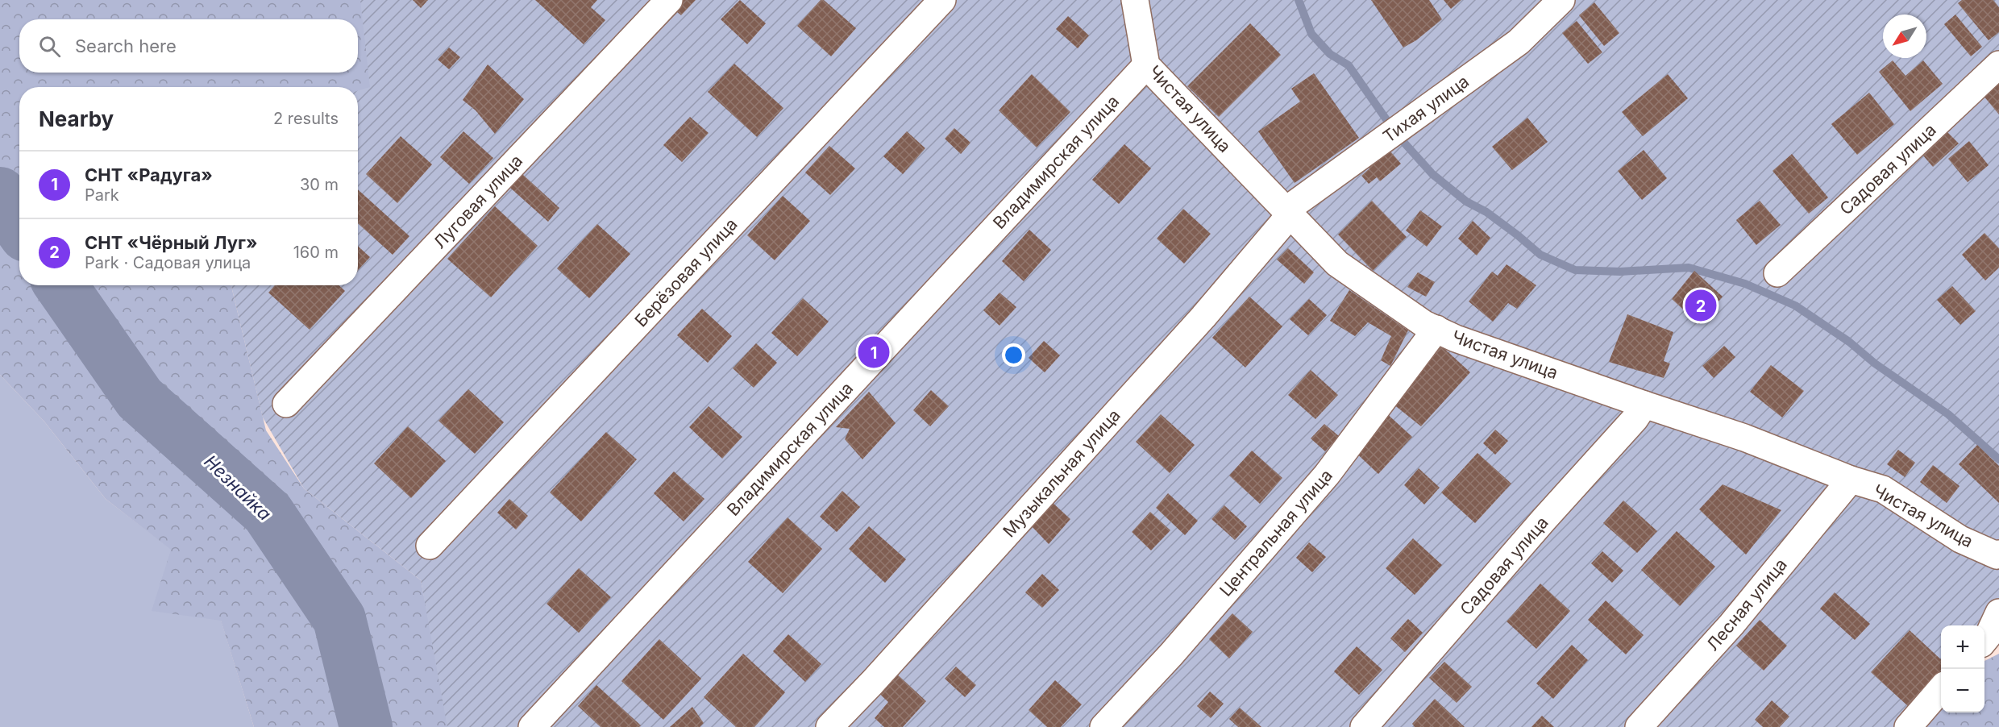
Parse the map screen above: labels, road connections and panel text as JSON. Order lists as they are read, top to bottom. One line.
{"streets":{"street":["Чистая улица","Тихая улица","Владимирская улица","Садовая улица","Луговая улица","Берёзовая улица","Музыкальная улица","Центральная улица","Лесная улица"]},"crossings":[["Чистая улица","Тихая улица"],["Чистая улица","Владимирская улица"],["Чистая улица","Садовая улица"],["Чистая улица","Музыкальная улица"],["Чистая улица","Центральная улица"],["Чистая улица","Лесная улица"],["Тихая улица","Музыкальная улица"]],"water":["Незнайка"],"north":"bottom left","page":{"search":"Search here","heading":["Nearby","2 results"],"list":[{"mark":"1","name":"СНТ «Радуга»","note":"Park","value":"30 m"},{"mark":"2","name":"СНТ «Чёрный Луг»","note":"Park · Садовая улица","value":"160 m"}],"pins":["2","1"],"map_buttons":["+","−"]}}
